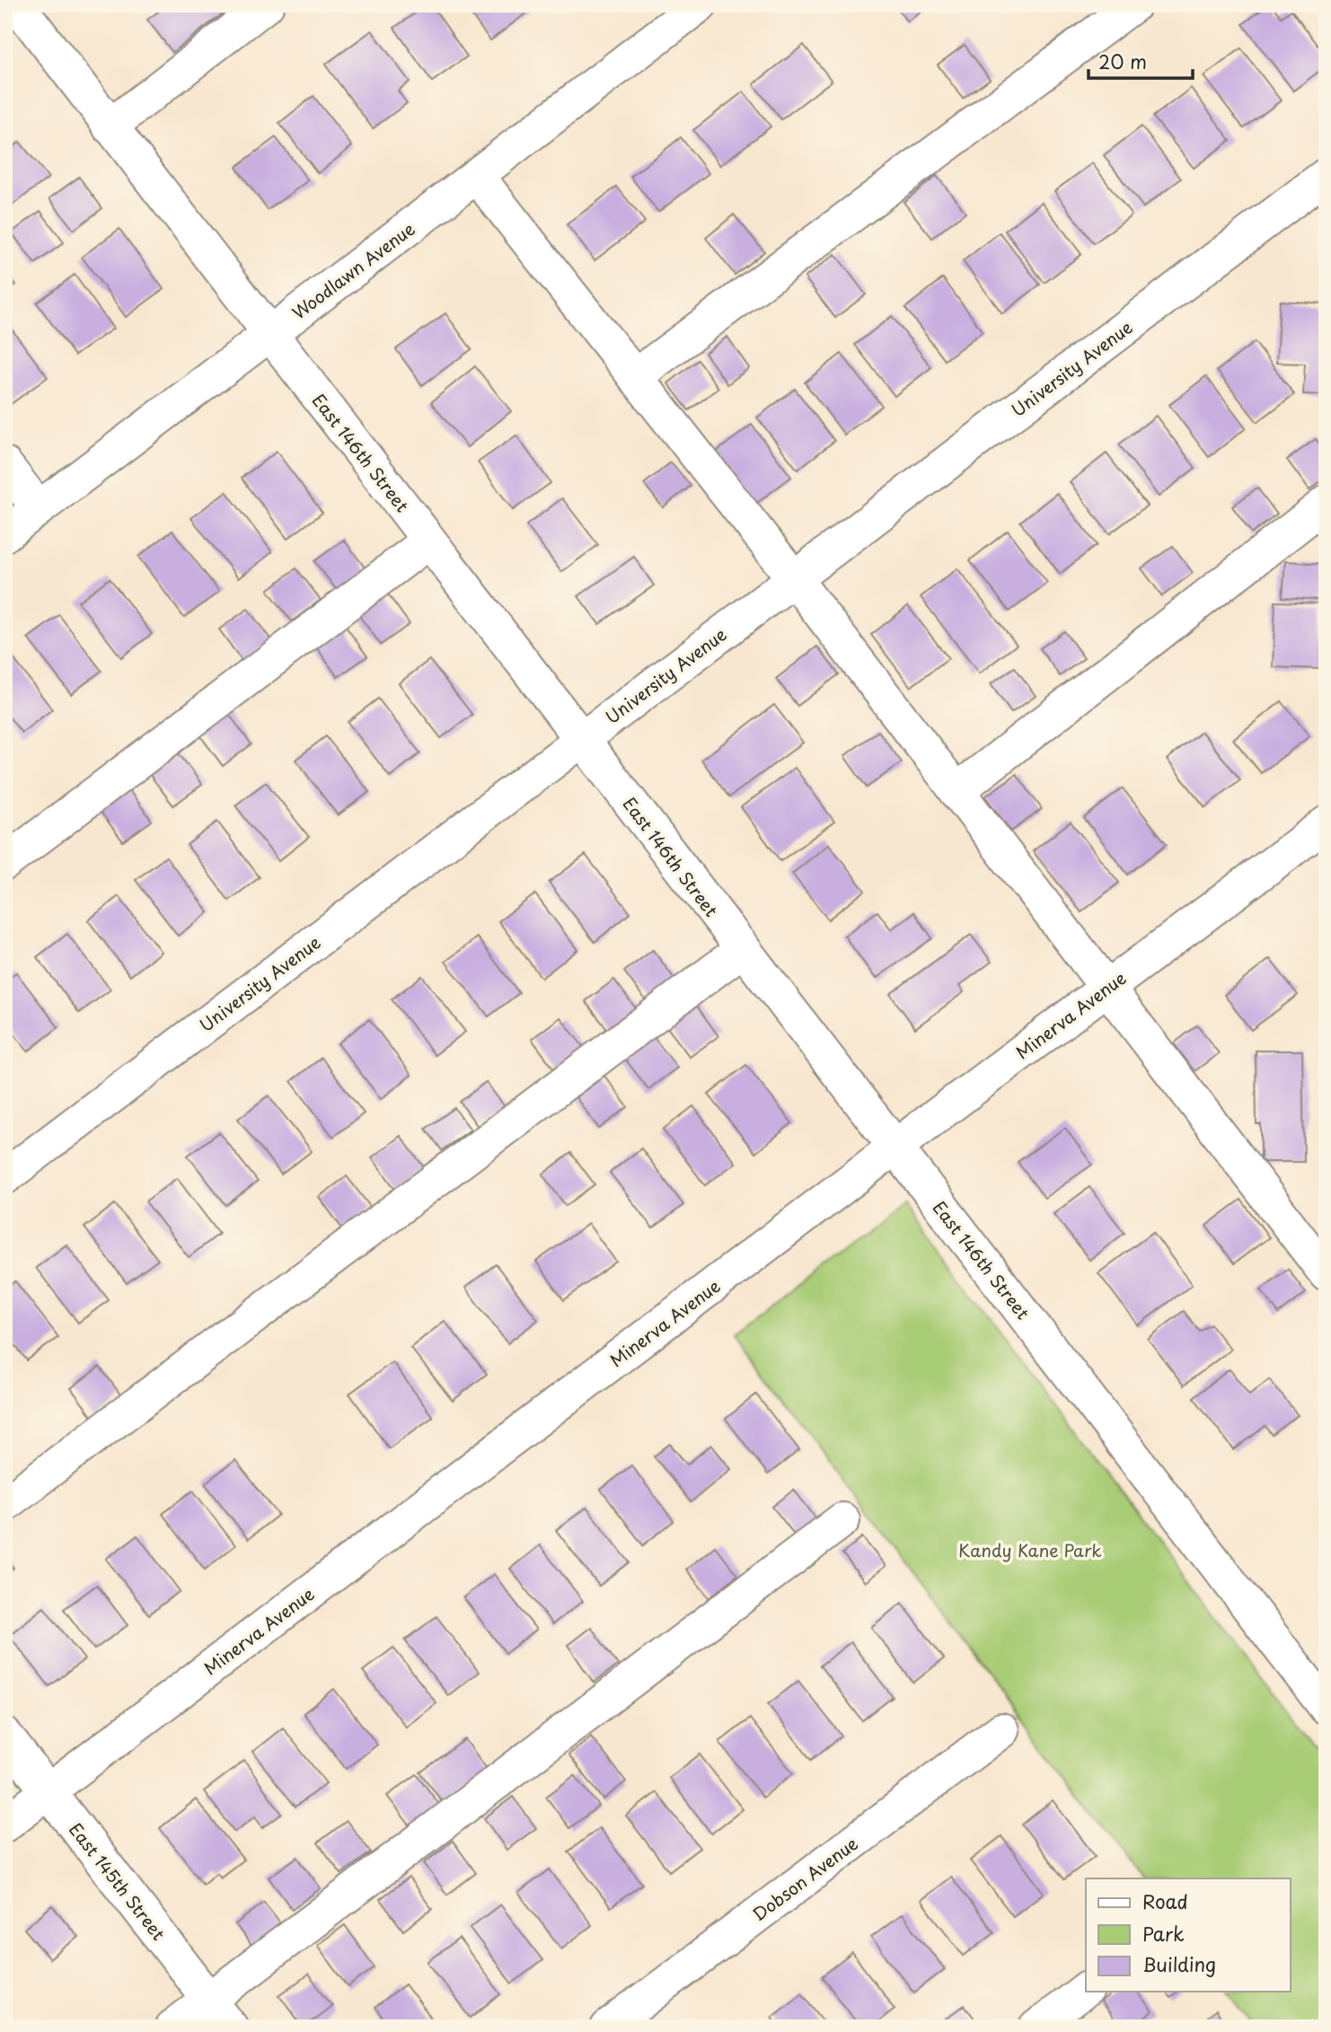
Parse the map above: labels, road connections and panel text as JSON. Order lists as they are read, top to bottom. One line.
{"streets":{"street":["Woodlawn Avenue","University Avenue","East 146th Street","Minerva Avenue","Dobson Avenue","East 145th Street"]},"crossings":[["Woodlawn Avenue","East 146th Street"],["University Avenue","East 146th Street"],["East 146th Street","Minerva Avenue"],["Minerva Avenue","East 145th Street"]],"parks":["Kandy Kane Park"],"legend":["Road","Park","Building"],"scale_bar":"20 m"}
